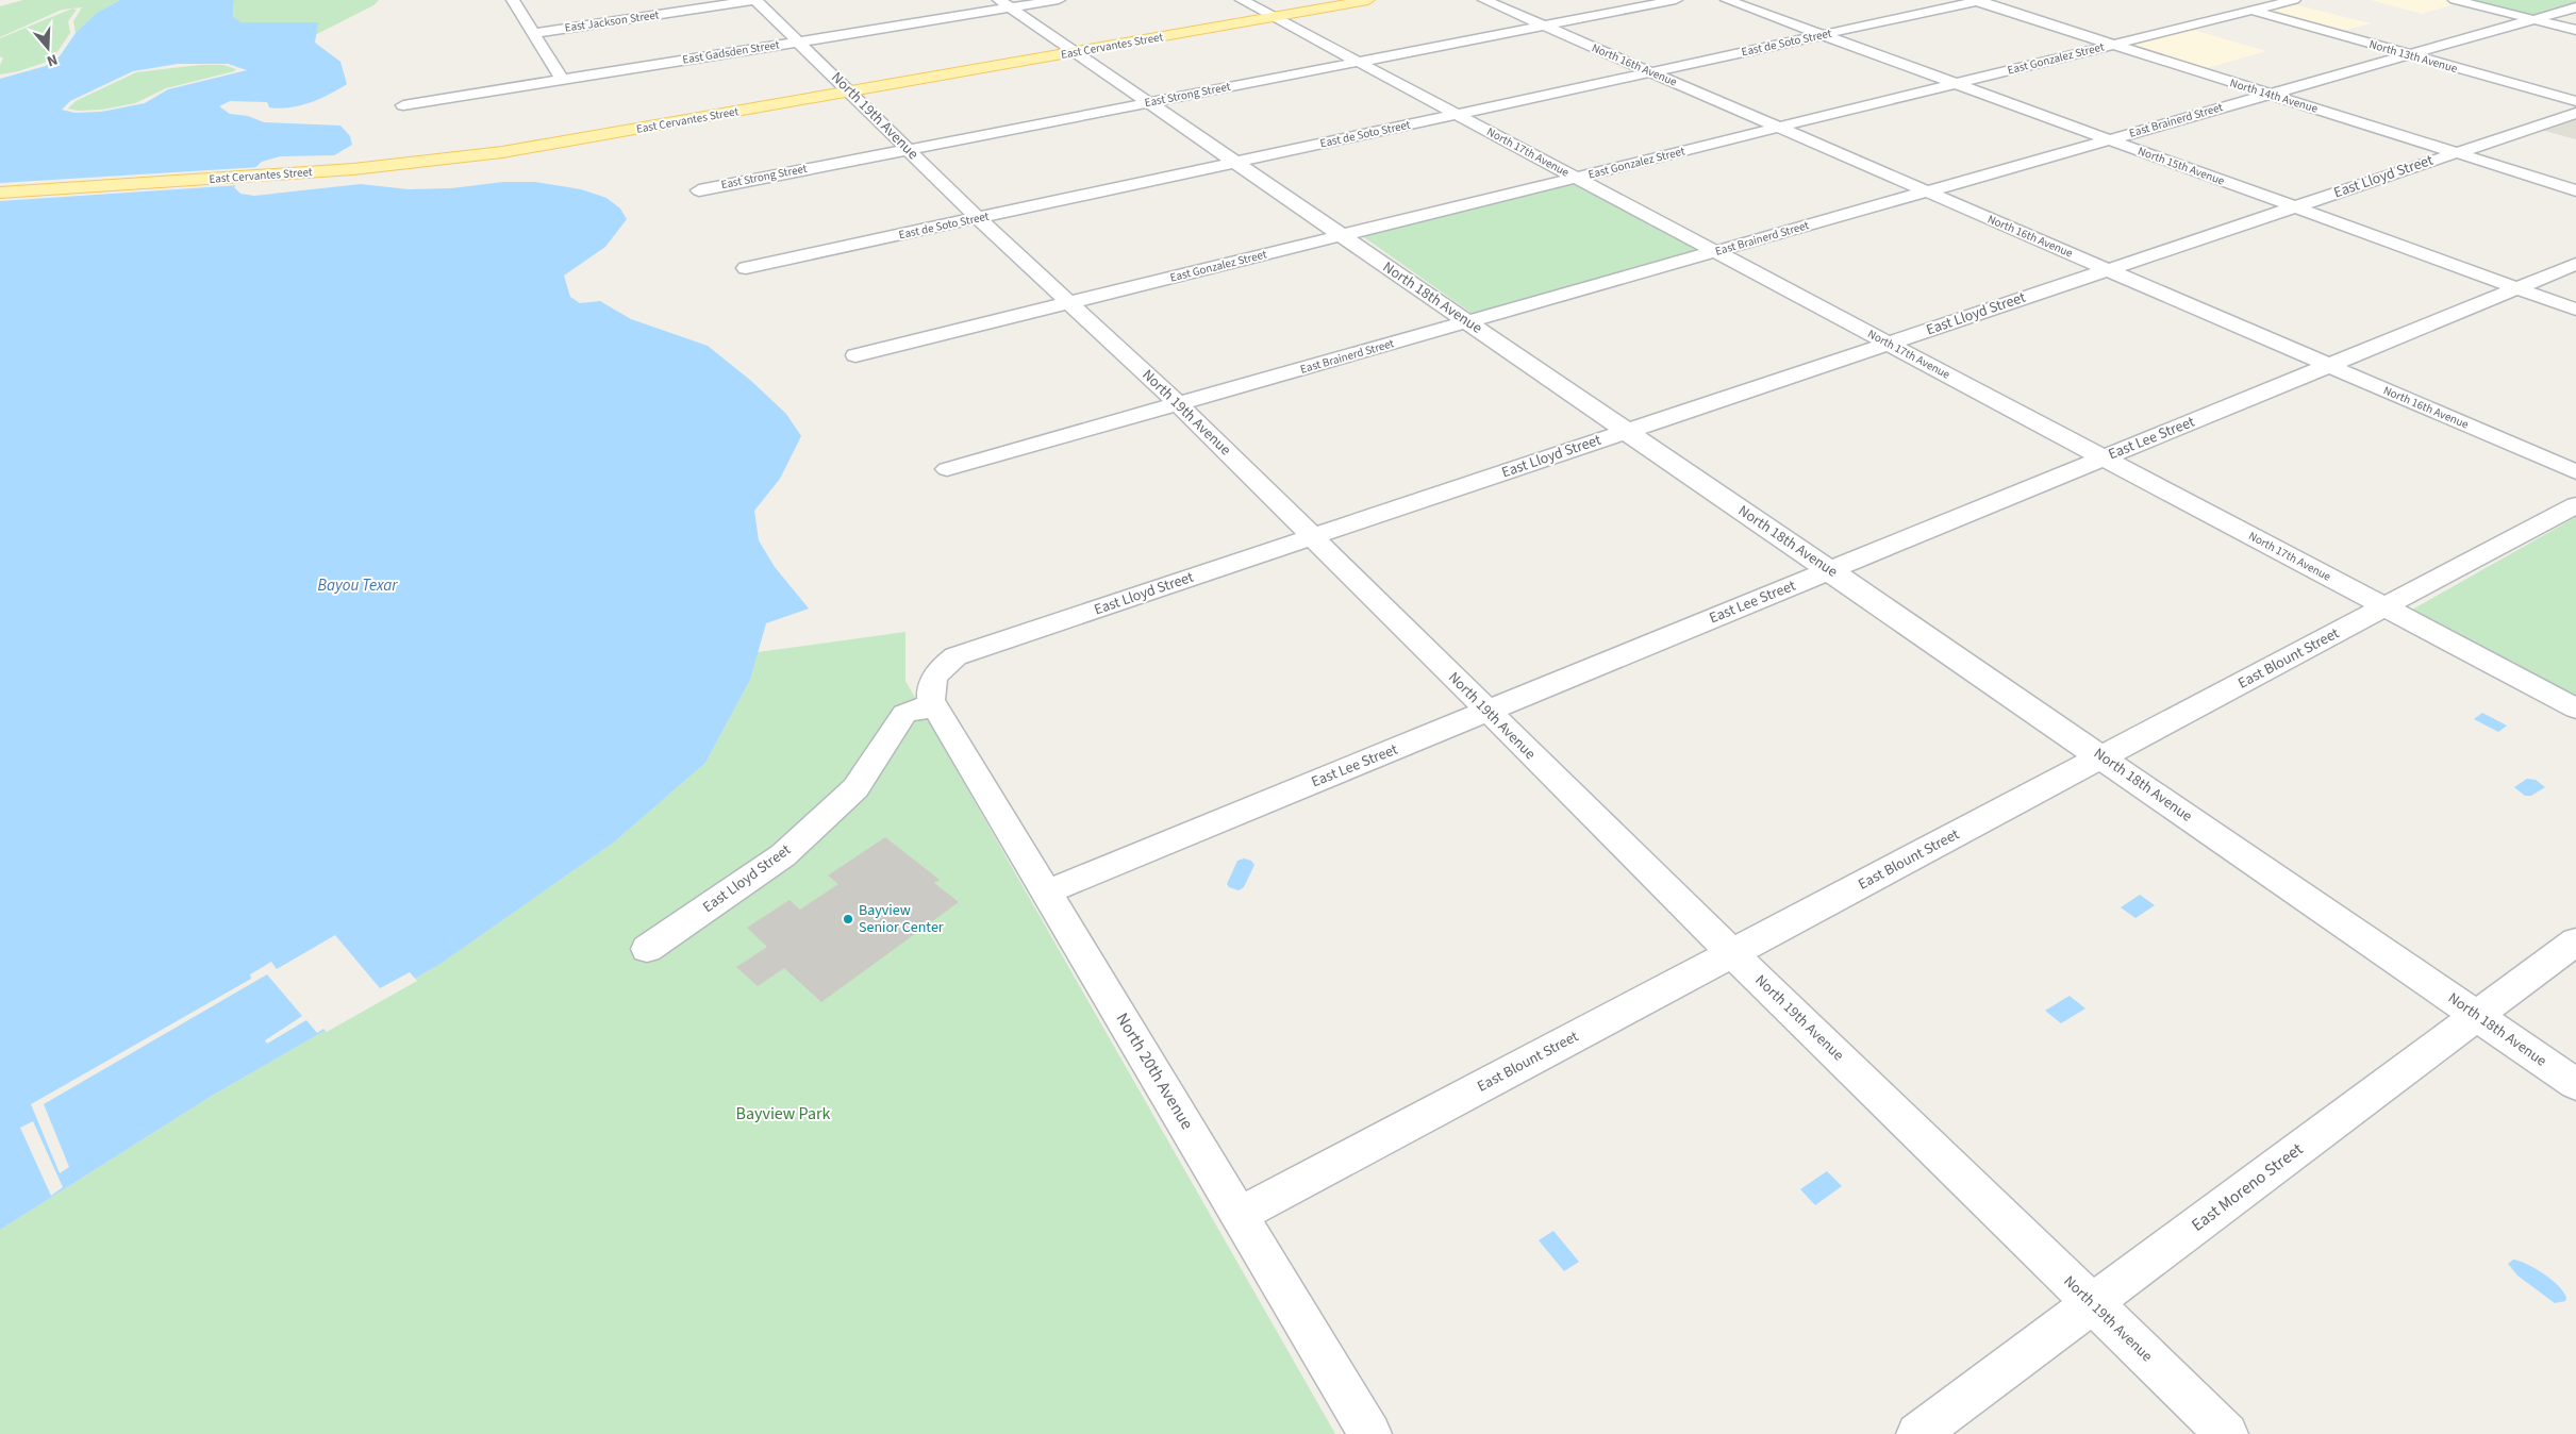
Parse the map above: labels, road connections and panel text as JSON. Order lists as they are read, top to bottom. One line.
{"streets":{"main road":["East Cervantes Street"],"street":["East Jackson Street","East de Soto Street","East Gadsden Street","North 13th Avenue","East Gonzalez Street","North 16th Avenue","East Strong Street","North 14th Avenue","North 19th Avenue","East Brainerd Street","North 17th Avenue","North 15th Avenue","East Lloyd Street","North 18th Avenue","East Lee Street","East Blount Street","North 20th Avenue","East Moreno Street"]},"crossings":[["East Jackson Street","North 19th Avenue"],["East de Soto Street","North 16th Avenue"],["East de Soto Street","North 14th Avenue"],["East de Soto Street","North 19th Avenue"],["East de Soto Street","North 17th Avenue"],["East de Soto Street","North 15th Avenue"],["East de Soto Street","North 18th Avenue"],["East Cervantes Street","North 19th Avenue"],["East Cervantes Street","North 17th Avenue"],["East Cervantes Street","North 18th Avenue"],["East Gadsden Street","North 19th Avenue"],["East Gadsden Street","North 18th Avenue"],["North 13th Avenue","East Gonzalez Street"],["North 13th Avenue","East Brainerd Street"],["East Gonzalez Street","North 16th Avenue"],["East Gonzalez Street","North 14th Avenue"],["East Gonzalez Street","North 19th Avenue"],["East Gonzalez Street","North 17th Avenue"],["East Gonzalez Street","North 15th Avenue"],["East Gonzalez Street","North 18th Avenue"],["North 16th Avenue","East Strong Street"],["North 16th Avenue","East Brainerd Street"],["North 16th Avenue","East Lloyd Street"],["North 16th Avenue","East Lee Street"],["East Strong Street","North 19th Avenue"],["East Strong Street","North 17th Avenue"],["East Strong Street","North 18th Avenue"],["North 14th Avenue","East Brainerd Street"],["North 14th Avenue","East Lloyd Street"],["North 19th Avenue","East Brainerd Street"],["North 19th Avenue","East Lloyd Street"],["North 19th Avenue","East Lee Street"],["North 19th Avenue","East Blount Street"],["North 19th Avenue","East Moreno Street"],["East Brainerd Street","North 17th Avenue"],["East Brainerd Street","North 15th Avenue"],["East Brainerd Street","North 18th Avenue"],["North 17th Avenue","East Lloyd Street"],["North 17th Avenue","East Lee Street"],["North 17th Avenue","East Blount Street"],["North 15th Avenue","East Lloyd Street"],["North 15th Avenue","East Lee Street"],["East Lloyd Street","North 18th Avenue"],["East Lloyd Street","North 20th Avenue"],["North 18th Avenue","East Lee Street"],["North 18th Avenue","East Blount Street"],["North 18th Avenue","East Moreno Street"],["East Lee Street","North 20th Avenue"],["East Blount Street","North 20th Avenue"]],"water":["Bayou Texar"],"parks":["Bayview Park"],"places":["Bayview Senior Center"],"north":"bottom"}
